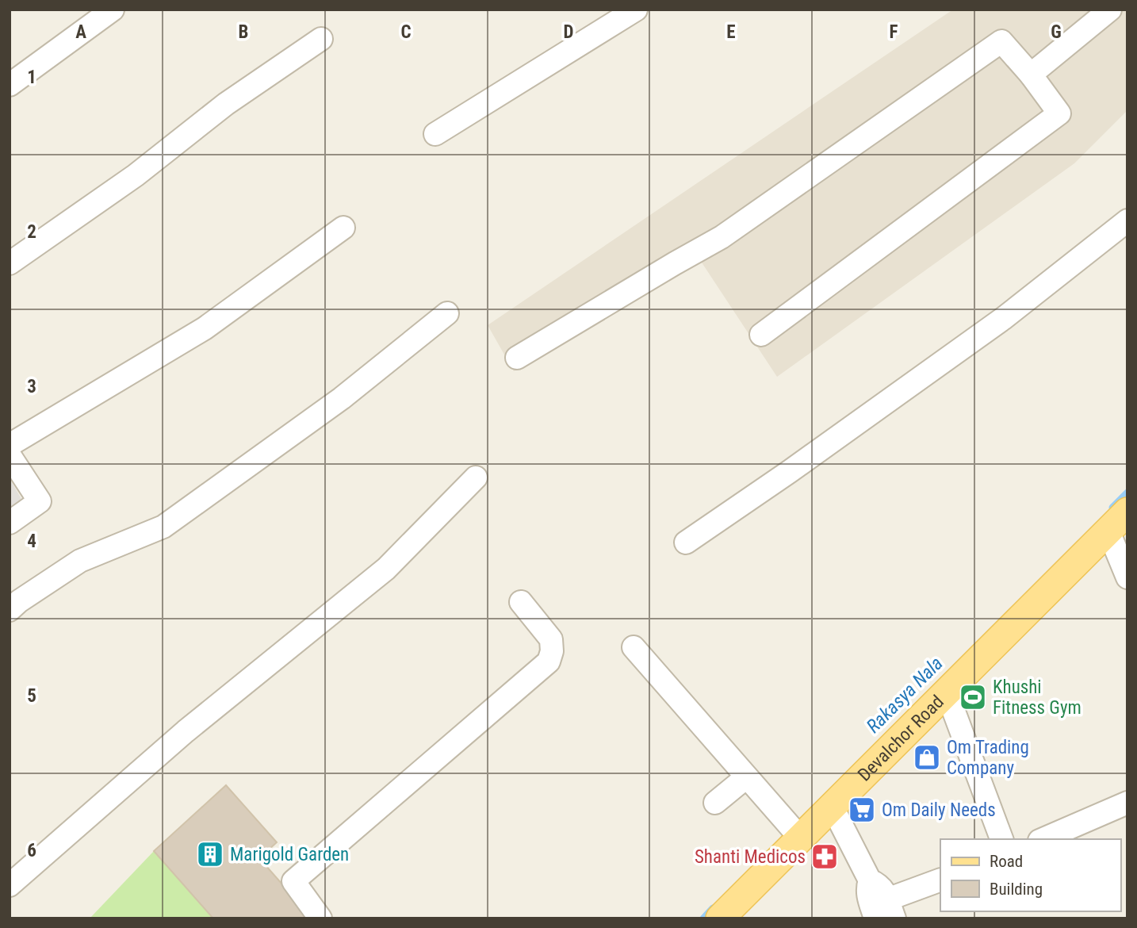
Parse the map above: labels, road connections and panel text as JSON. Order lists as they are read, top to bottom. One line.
{"streets":{"main road":["Devalchor Road"]},"water":["Rakasya Nala"],"places":{"sports":["Khushi Fitness Gym"],"shop":["Om Trading Company"],"supermarket":["Om Daily Needs"],"building":["Marigold Garden"],"pharmacy":["Shanti Medicos"]},"legend":["Road","Building"],"grid":{"columns":["A","B","C","D","E","F","G"],"rows":["1","2","3","4","5","6"]}}
